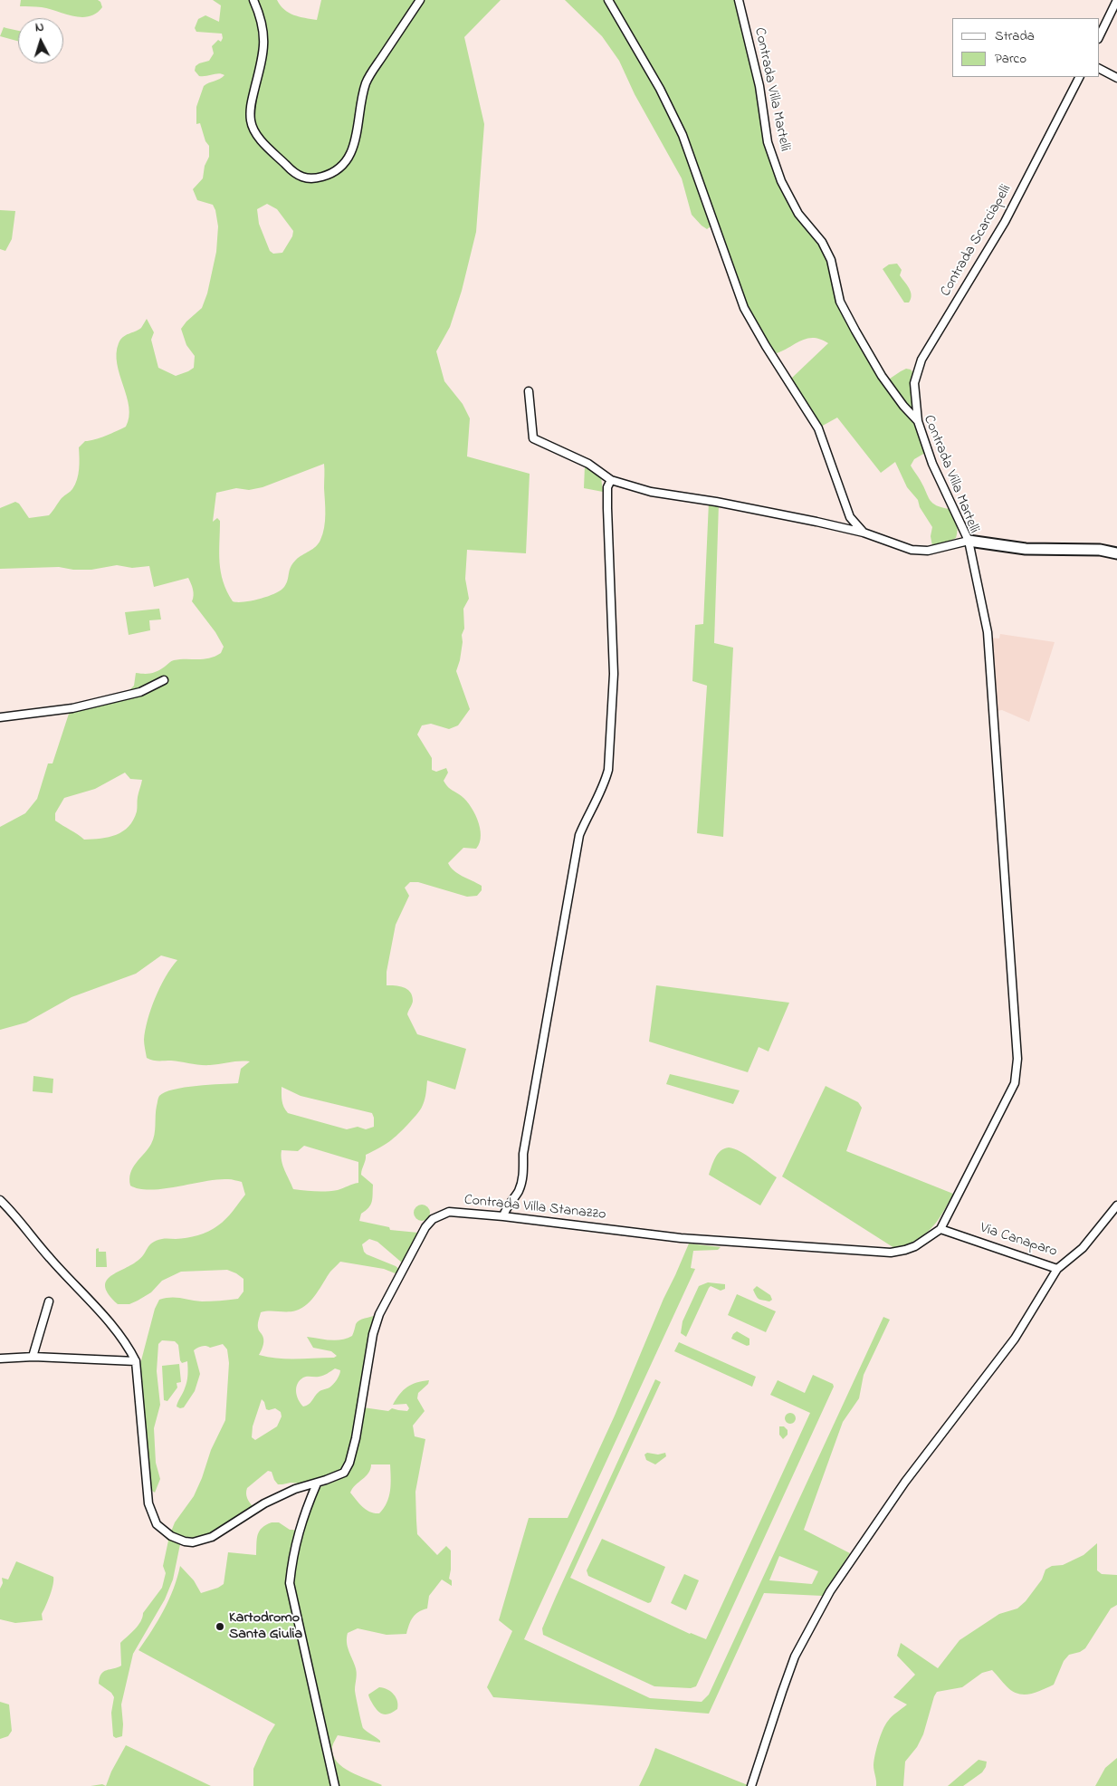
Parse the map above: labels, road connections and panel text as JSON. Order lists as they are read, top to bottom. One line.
{"streets":{"street":["Contrada Villa Martelli","Contrada Scarciapelli","Contrada Villa Stanazzo","Via Canaparo"]},"crossings":[["Contrada Villa Martelli","Contrada Scarciapelli"],["Contrada Villa Stanazzo","Via Canaparo"]],"places":["Kartodromo Santa Giulia"],"legend":["Strada","Parco"],"north":"top"}
